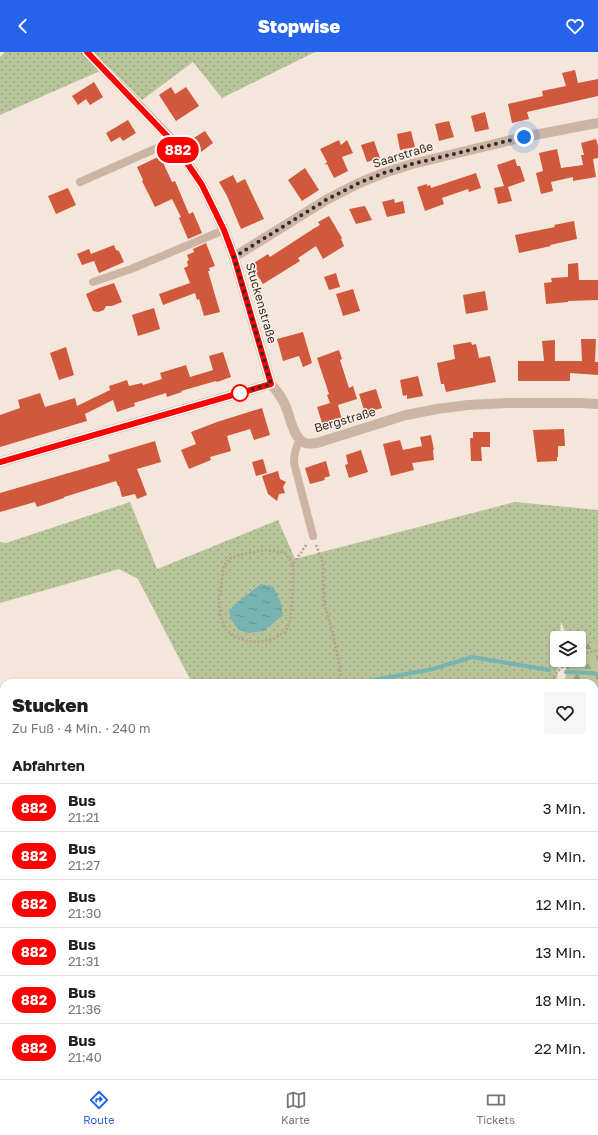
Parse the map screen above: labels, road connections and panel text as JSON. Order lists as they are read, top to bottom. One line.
{"streets":{"street":["Saarstraße","Stuckenstraße","Bergstraße"]},"crossings":[["Saarstraße","Stuckenstraße"],["Stuckenstraße","Bergstraße"]],"lines":["bus line 882"],"page":{"header":"Stopwise","on_map":"882","heading":[["Stucken","Zu Fuß · 4 Min. · 240 m"],"Abfahrten"],"list":[{"mark":"882","name":"Bus","note":"21:21","value":"3 Min."},{"mark":"882","name":"Bus","note":"21:27","value":"9 Min."},{"mark":"882","name":"Bus","note":"21:30","value":"12 Min."},{"mark":"882","name":"Bus","note":"21:31","value":"13 Min."},{"mark":"882","name":"Bus","note":"21:36","value":"18 Min."},{"mark":"882","name":"Bus","note":"21:40","value":"22 Min."}],"tabs":["Route","Karte","Tickets"]}}
